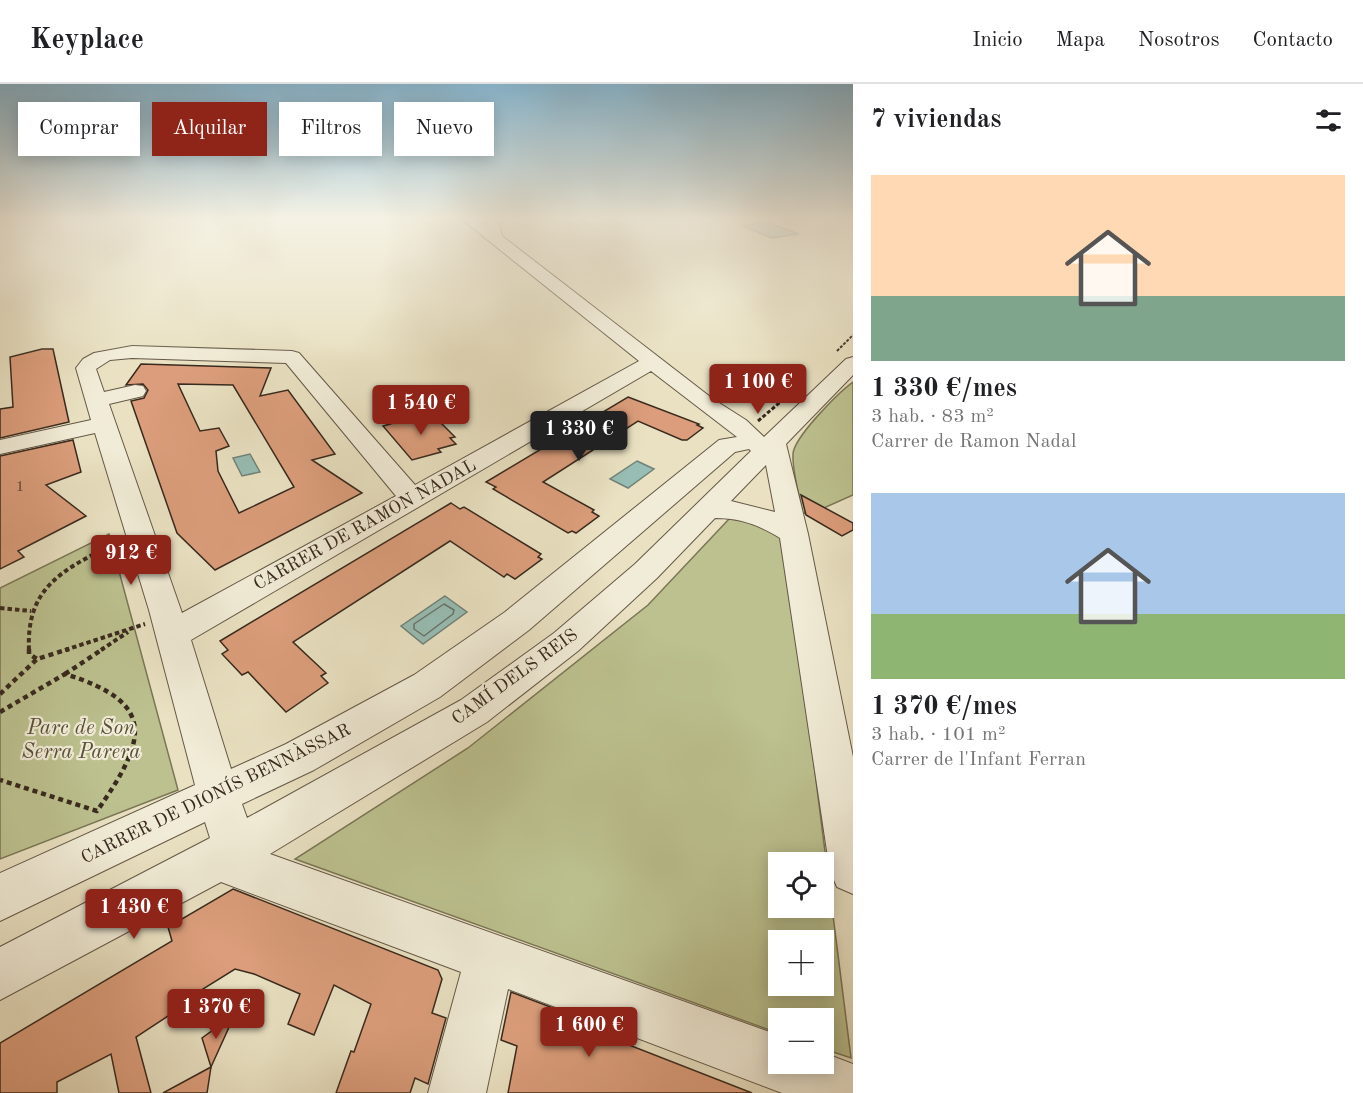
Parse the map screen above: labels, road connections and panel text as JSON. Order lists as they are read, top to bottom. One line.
{"streets":{"street":["CARRER DE RAMON NADAL","CAMÍ DELS REIS","CARRER DE DIONÍS BENNÀSSAR"]},"crossings":[["CAMÍ DELS REIS","CARRER DE DIONÍS BENNÀSSAR"]],"parks":["Parc de Son Serra Parera"],"house_numbers":["1"],"page":{"header":"Keyplace","nav":["Inicio","Mapa","Nosotros","Contacto"],"heading":"7 viviendas","chip":["Comprar","Alquilar","Filtros","Nuevo"],"list":[{"name":"1 330 €/mes","note":"3 hab. · 83 m² · Carrer de Ramon Nadal"},{"name":"1 370 €/mes","note":"3 hab. · 101 m² · Carrer de l'Infant Ferran"}],"price":["1 100 €","1 540 €","1 330 €","912 €","1 430 €","1 370 €","1 600 €"],"map_buttons":["+","−"]}}
